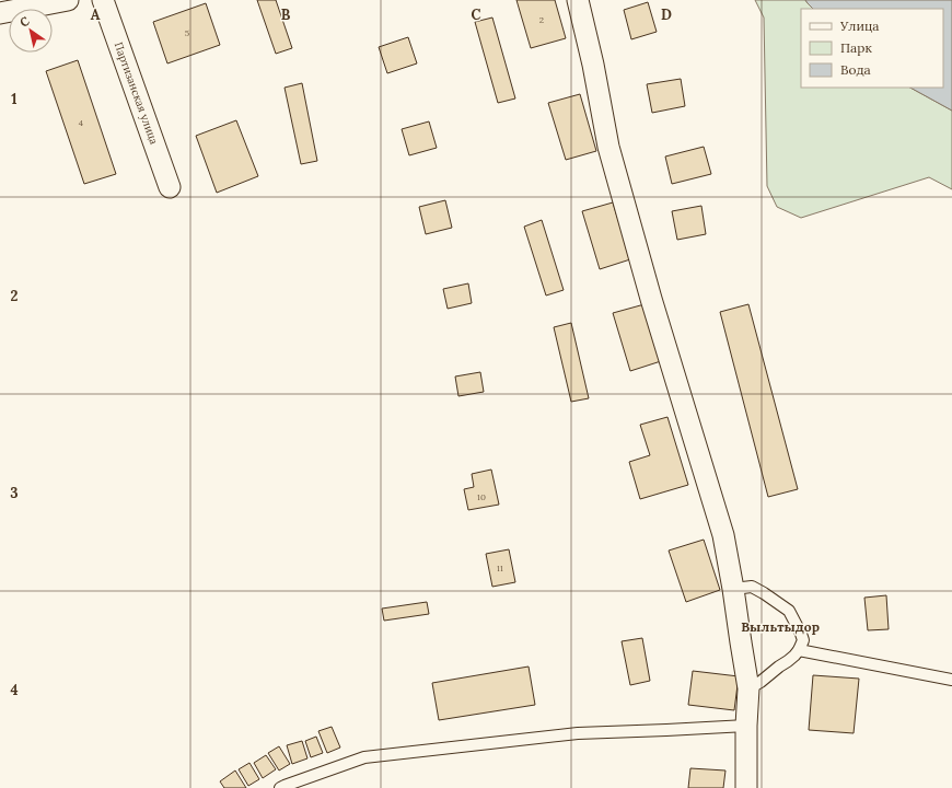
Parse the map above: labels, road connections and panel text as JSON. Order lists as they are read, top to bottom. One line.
{"streets":{"street":["Партизанская улица"]},"districts":["Выльтыдор"],"house_numbers":["2","5","4","10","11"],"legend":["Улица","Парк","Вода"],"north":"top left","grid":{"columns":["A","B","C","D"],"rows":["1","2","3","4"]}}
